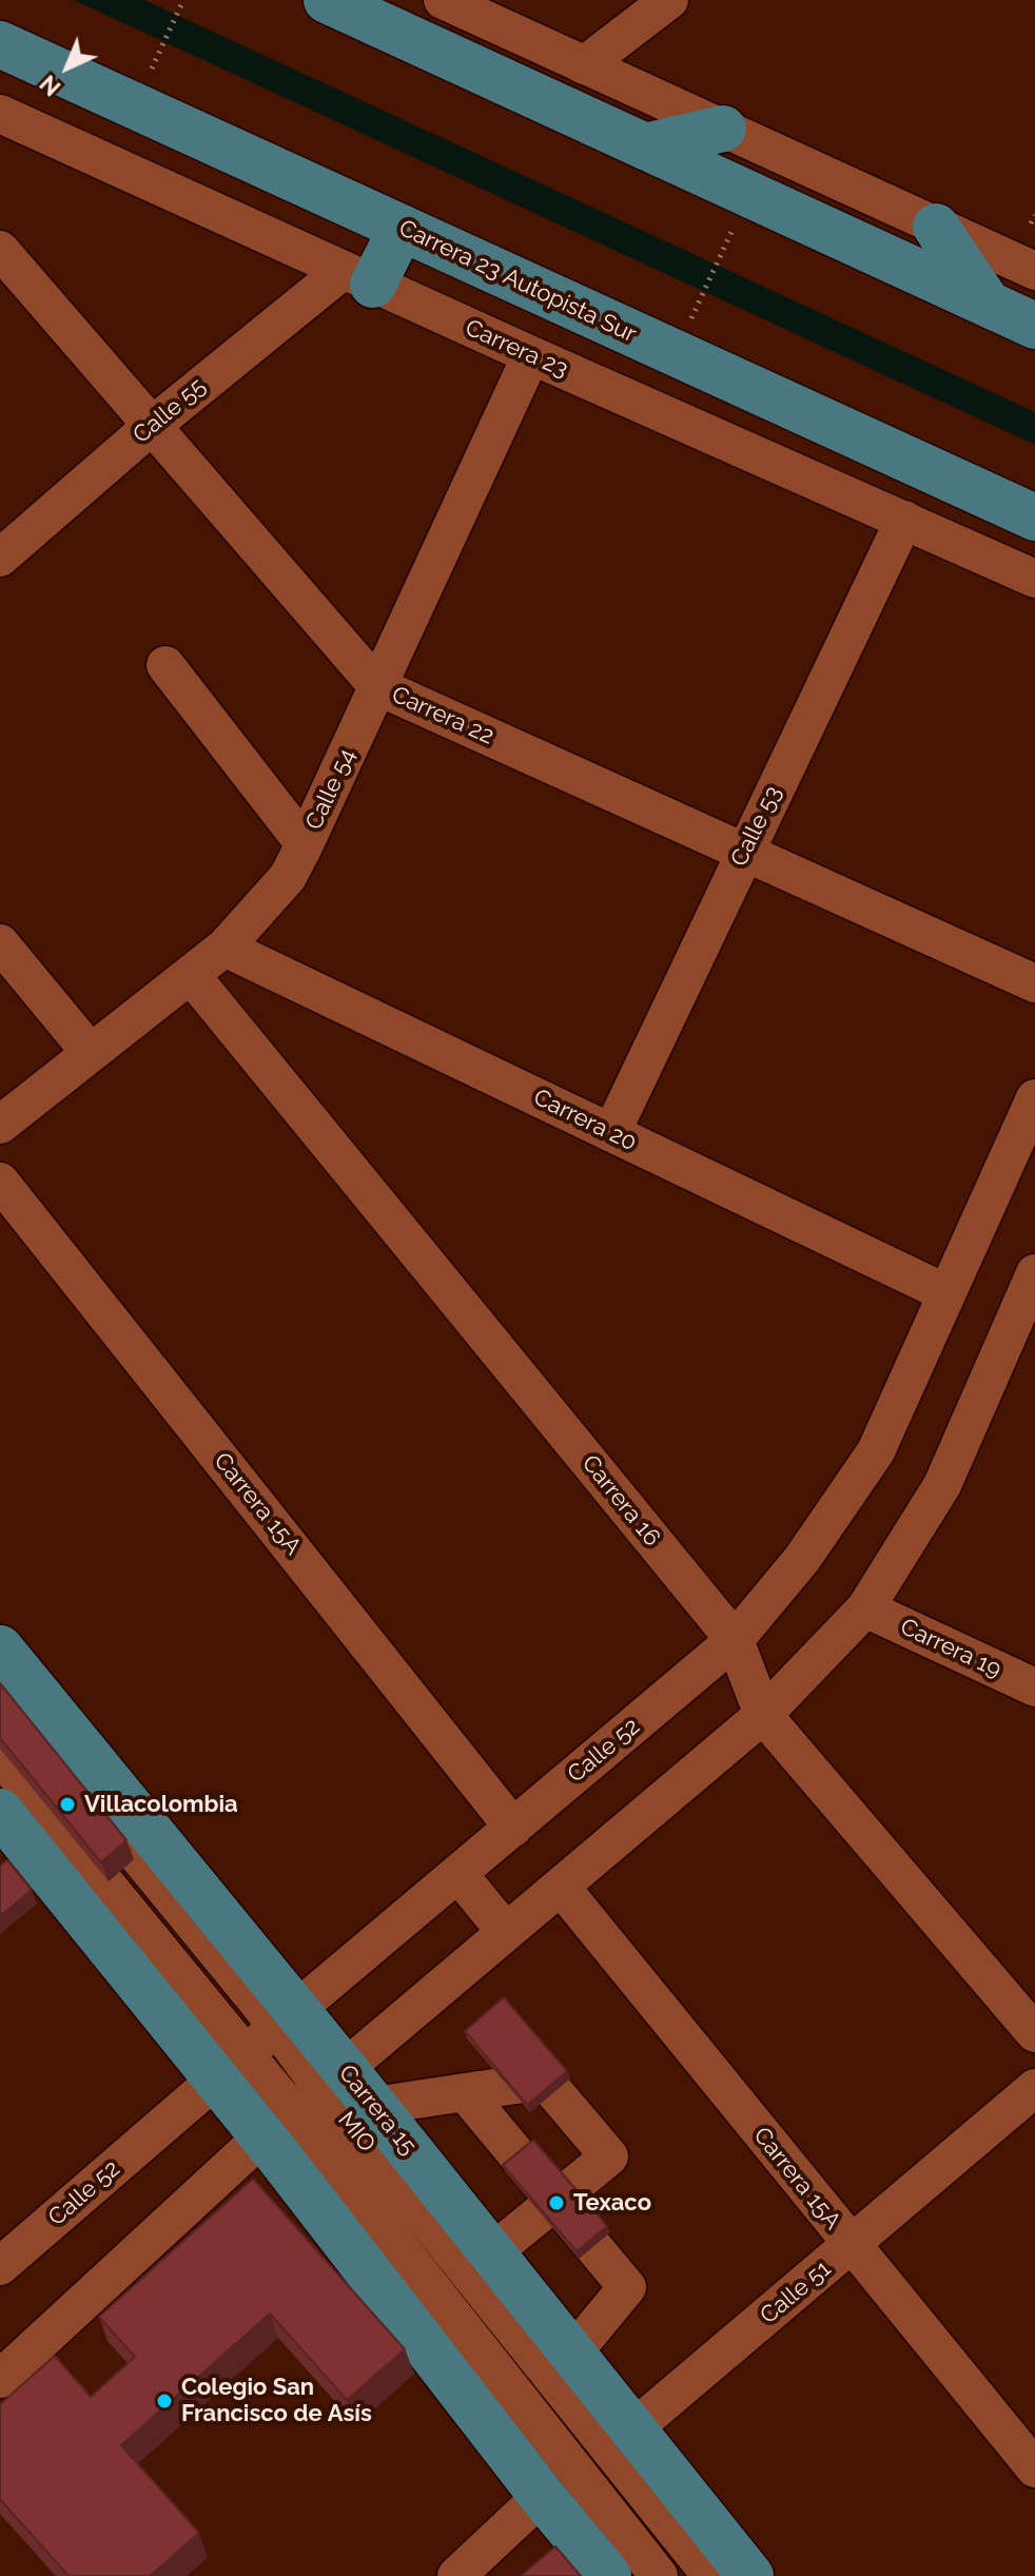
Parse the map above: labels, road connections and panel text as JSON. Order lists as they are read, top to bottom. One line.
{"streets":{"main road":["Carrera 23 Autopista Sur","Carrera 15"],"street":["Carrera 23","Calle 55","Carrera 22","Calle 54","Calle 53","Carrera 20","Carrera 16","Carrera 15A","Carrera 19","Calle 52","MIO","Calle 51"]},"crossings":[["Carrera 23","Calle 55"],["Carrera 23","Calle 54"],["Carrera 23","Calle 53"],["Calle 55","Carrera 22"],["Carrera 22","Calle 54"],["Carrera 22","Calle 53"],["Calle 54","Carrera 20"],["Calle 54","Carrera 16"],["Calle 53","Carrera 20"],["Carrera 20","Calle 52"],["Carrera 16","Calle 52"],["Carrera 15A","Calle 52"],["Carrera 15A","Calle 51"],["Calle 52","Carrera 15"],["Carrera 15","MIO"],["Carrera 15","Calle 51"]],"places":["Villacolombia","Texaco","Colegio San Francisco de Asís"],"north":"bottom left"}
